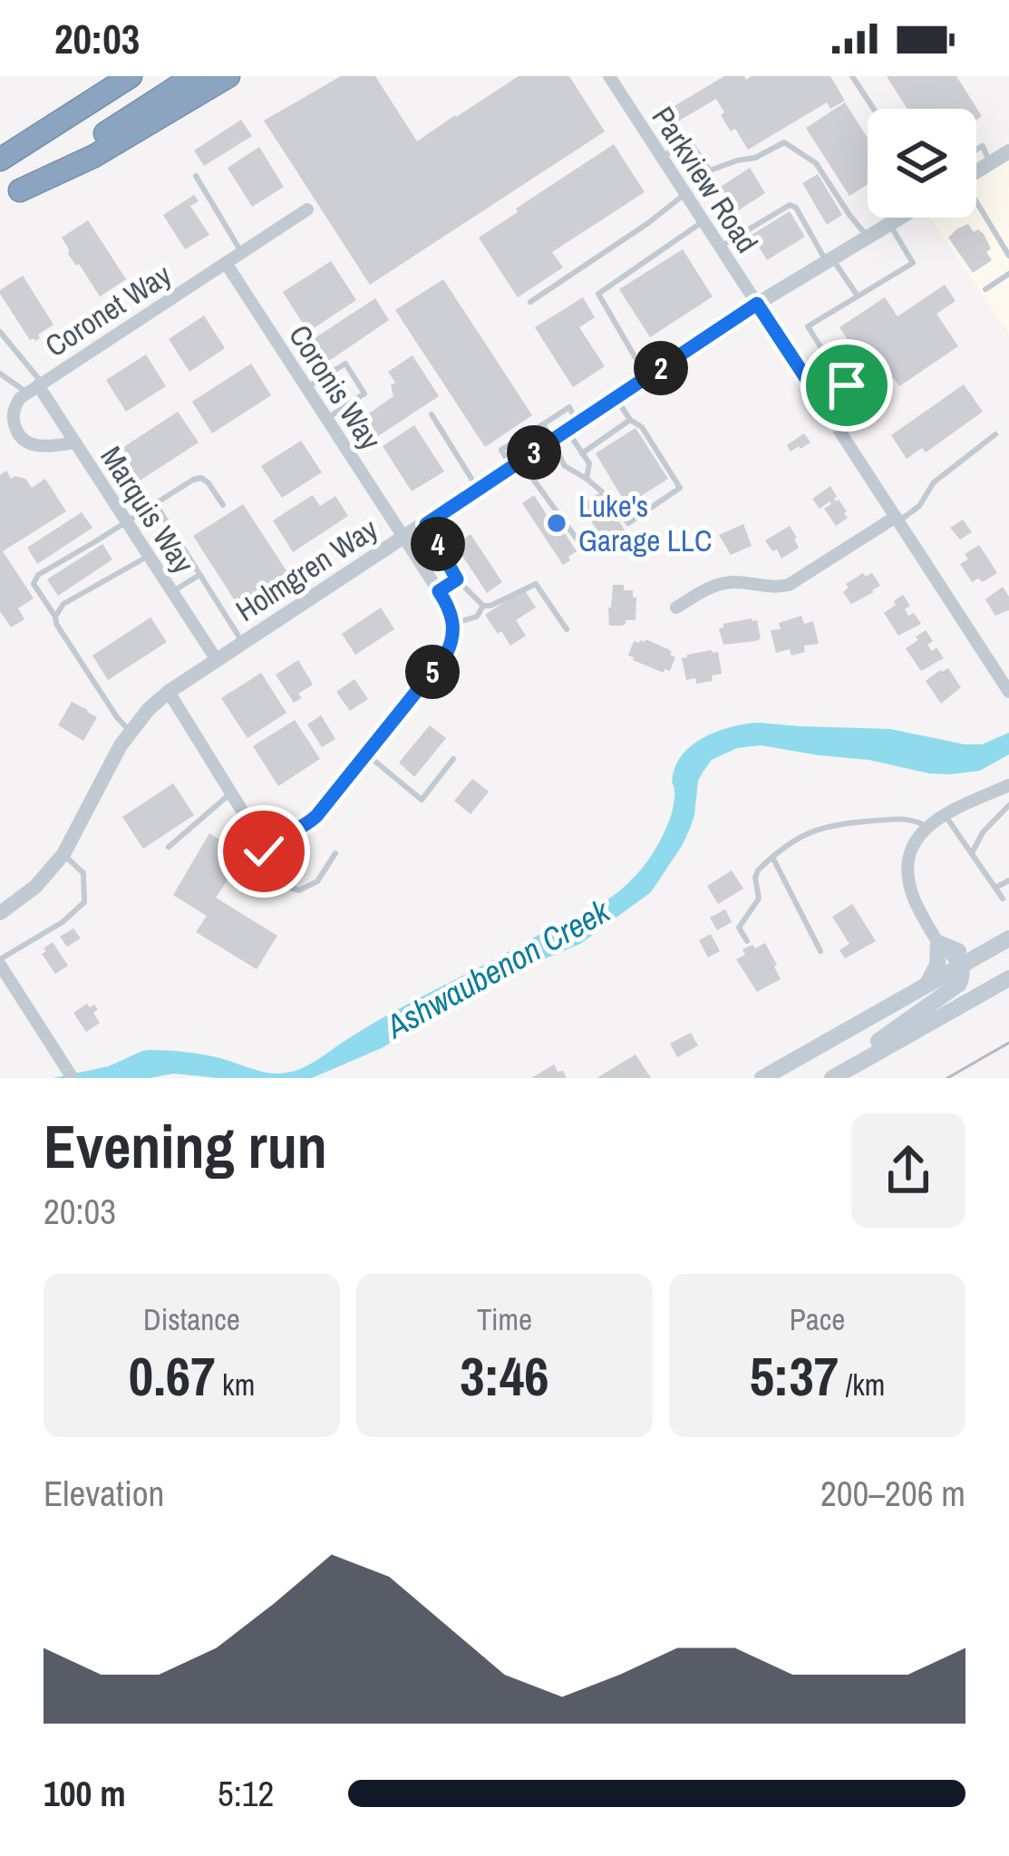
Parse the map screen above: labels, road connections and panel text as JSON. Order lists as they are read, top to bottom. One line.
{"streets":{"street":["Parkview Road","Coronet Way","Coronis Way","Marquis Way","Holmgren Way"]},"crossings":[["Parkview Road","Holmgren Way"],["Coronet Way","Coronis Way"],["Coronet Way","Marquis Way"],["Coronis Way","Holmgren Way"],["Marquis Way","Holmgren Way"]],"water":["Ashwaubenon Creek"],"places":["Luke's Garage LLC"],"page":{"status":"20:03","pins":["2","3","4","5"],"heading":["Evening run","20:03"],"stats":[["Distance","0.67 km"],["Time","3:46"],["Pace","5:37 /km"]],"chart":["Elevation","200–206 m"],"list":[{"name":"100 m","note":"5:12"}]}}
